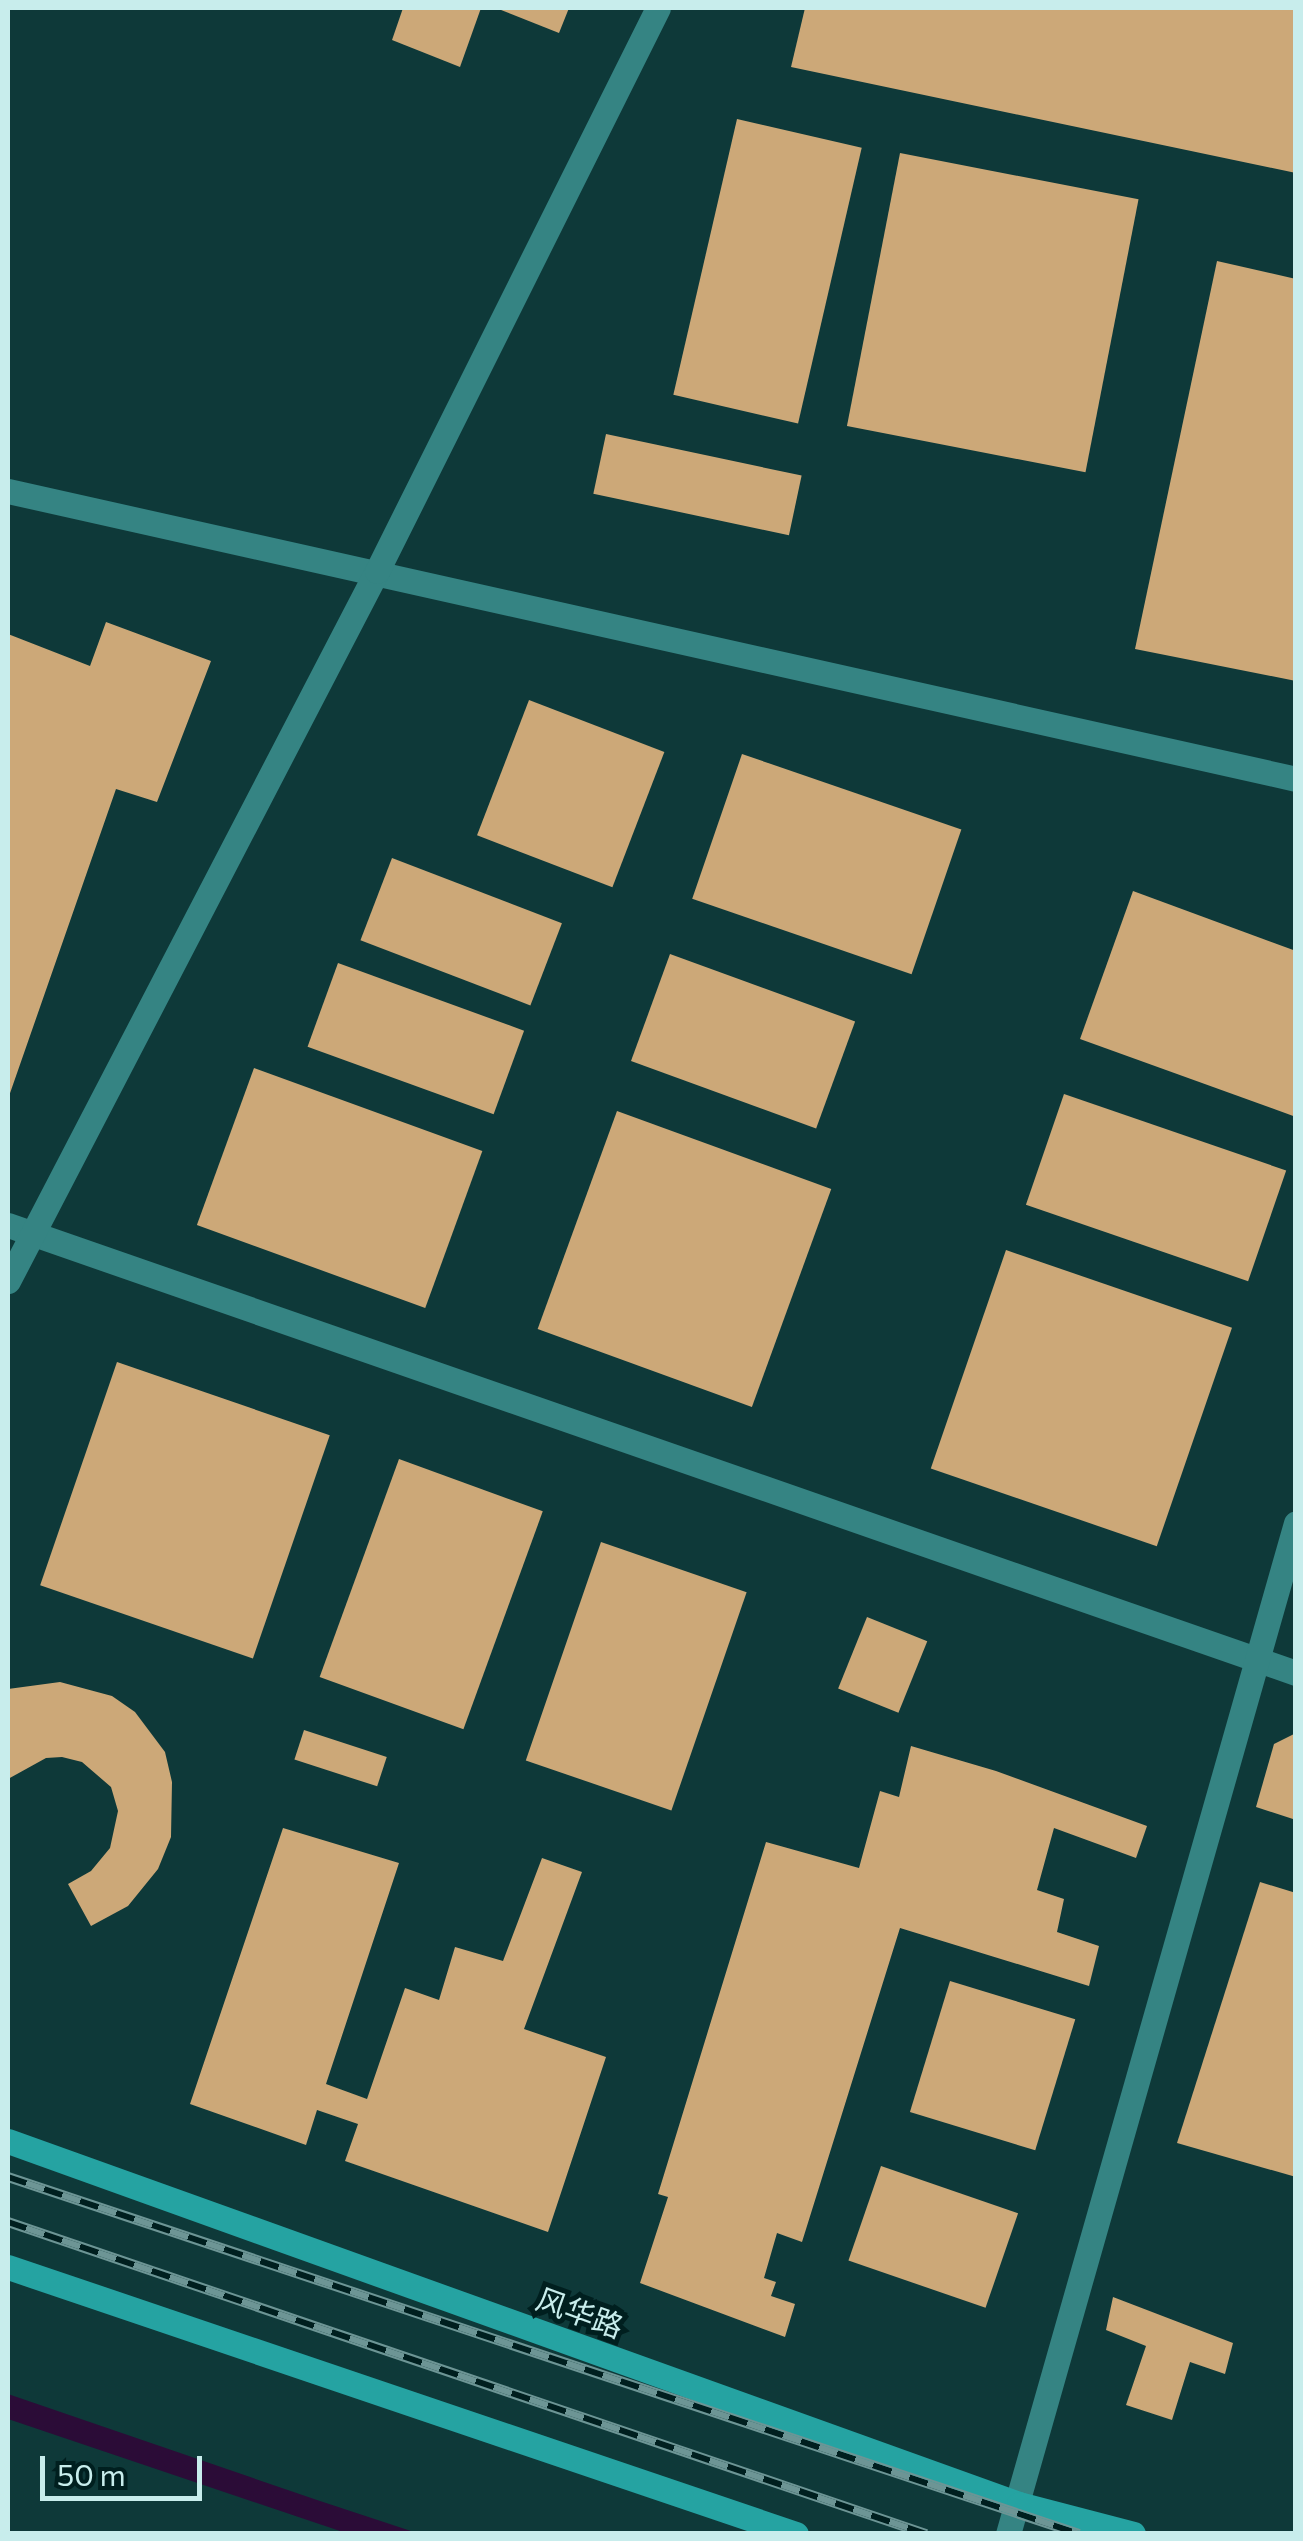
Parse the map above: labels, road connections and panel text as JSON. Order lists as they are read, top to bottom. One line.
{"streets":{"main road":["风华路"]},"scale_bar":"50 m"}
